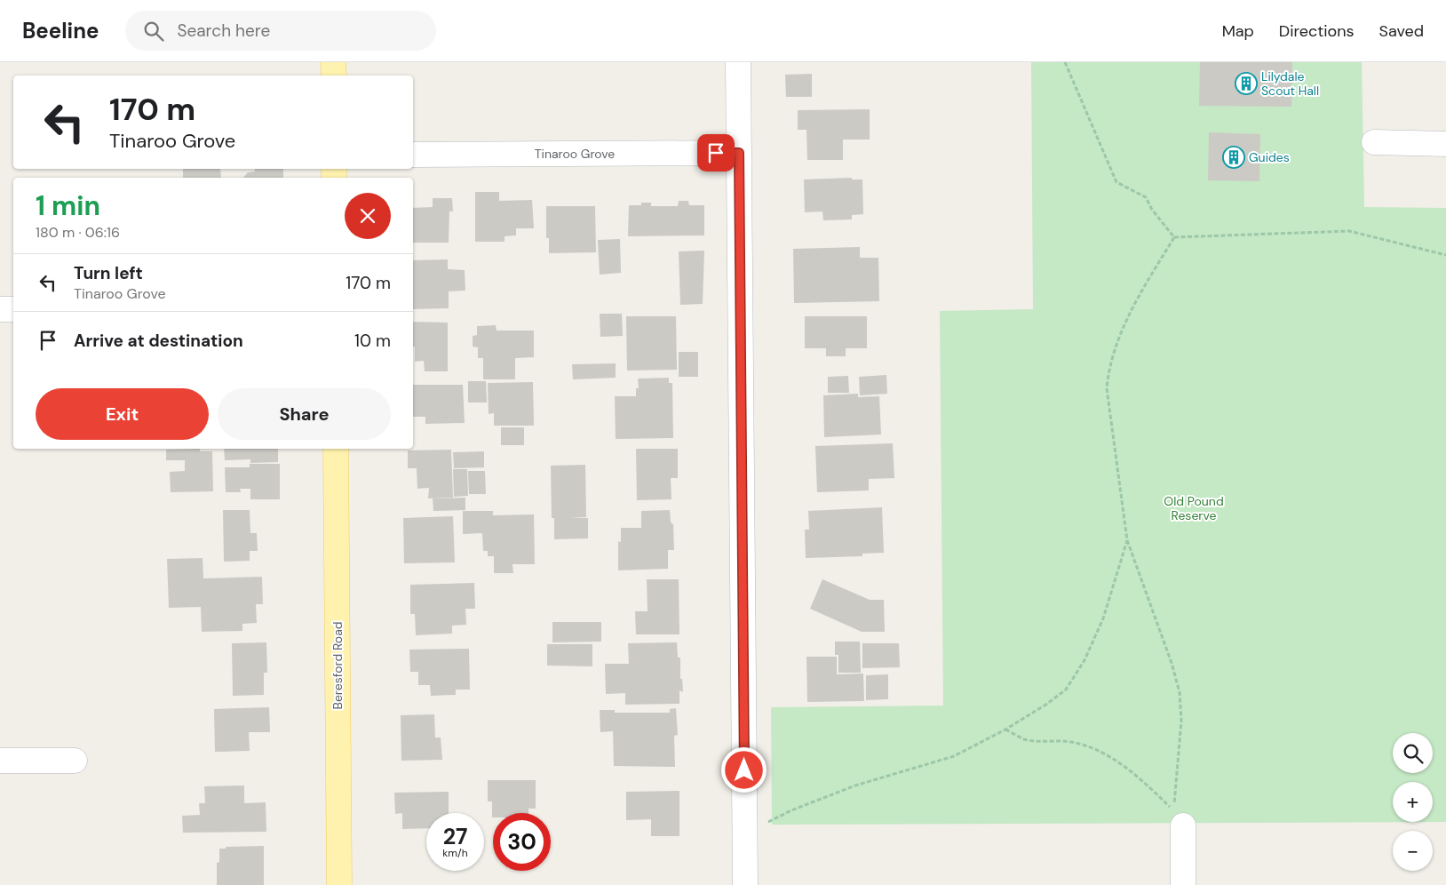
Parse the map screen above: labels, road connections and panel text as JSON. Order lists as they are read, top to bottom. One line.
{"streets":{"main road":["Beresford Road"],"street":["Tinaroo Grove"]},"parks":["Old Pound Reserve"],"places":{"building":["Lilydale Scout Hall","Guides"]},"page":{"header":"Beeline","search":"Search here","nav":["Map","Directions","Saved"],"turn":["170 m","Tinaroo Grove"],"heading":["1 min","180 m · 06:16"],"list":[{"name":"Turn left","note":"Tinaroo Grove","value":"170 m"},{"name":"Arrive at destination","value":"10 m"}],"buttons":["Exit","Share"],"map_buttons":["+","−"],"speed":"27 km/h","limit":"30"}}
